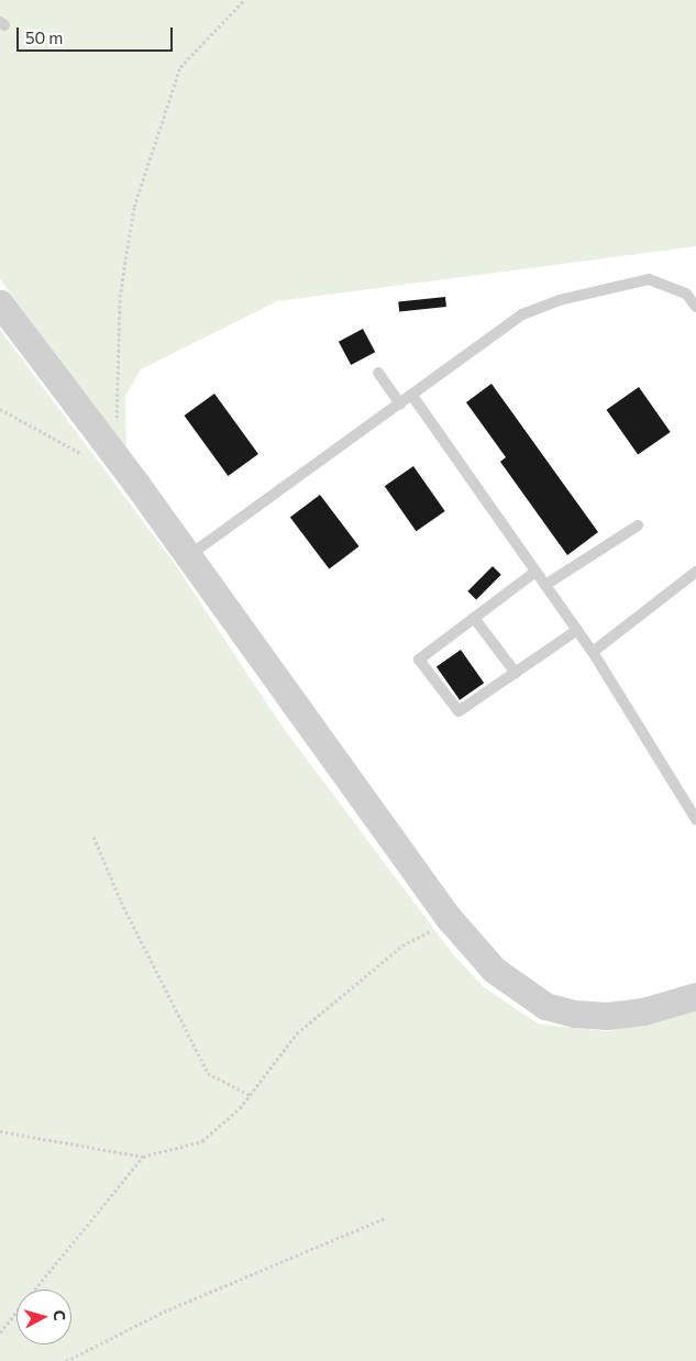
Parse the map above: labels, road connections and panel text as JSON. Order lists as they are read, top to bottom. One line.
{"scale_bar":"50 m","north":"right"}
